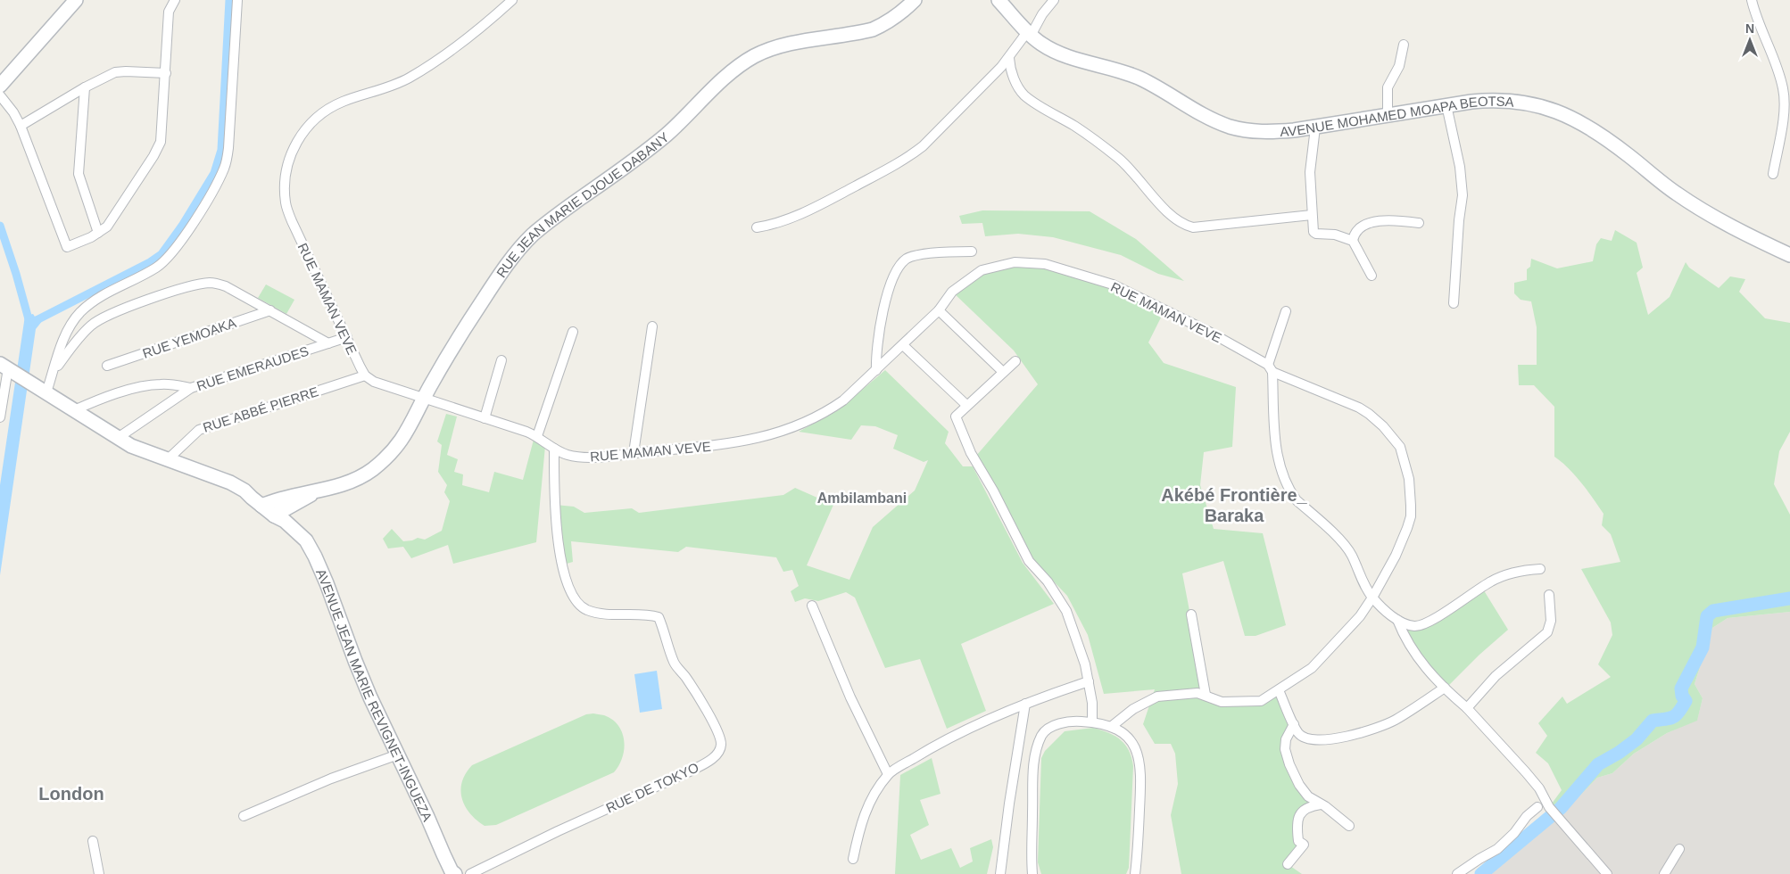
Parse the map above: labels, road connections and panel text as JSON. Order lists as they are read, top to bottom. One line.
{"streets":{"main road":["AVENUE MOHAMED MOAPA BEOTSA","RUE JEAN MARIE DJOUE DABANY","AVENUE JEAN MARIE REVIGNET-INGUEZA"],"street":["RUE MAMAN VEVE","RUE YEMOAKA","RUE EMERAUDES","RUE ABBÉ PIERRE","RUE DE TOKYO"]},"crossings":[["RUE JEAN MARIE DJOUE DABANY","RUE MAMAN VEVE"],["RUE MAMAN VEVE","RUE EMERAUDES"],["RUE MAMAN VEVE","RUE ABBÉ PIERRE"],["RUE MAMAN VEVE","RUE DE TOKYO"],["RUE EMERAUDES","AVENUE JEAN MARIE REVIGNET-INGUEZA"],["RUE ABBÉ PIERRE","AVENUE JEAN MARIE REVIGNET-INGUEZA"]],"districts":["Akébé Frontière_ Baraka","Ambilambani","London"],"north":"top"}
